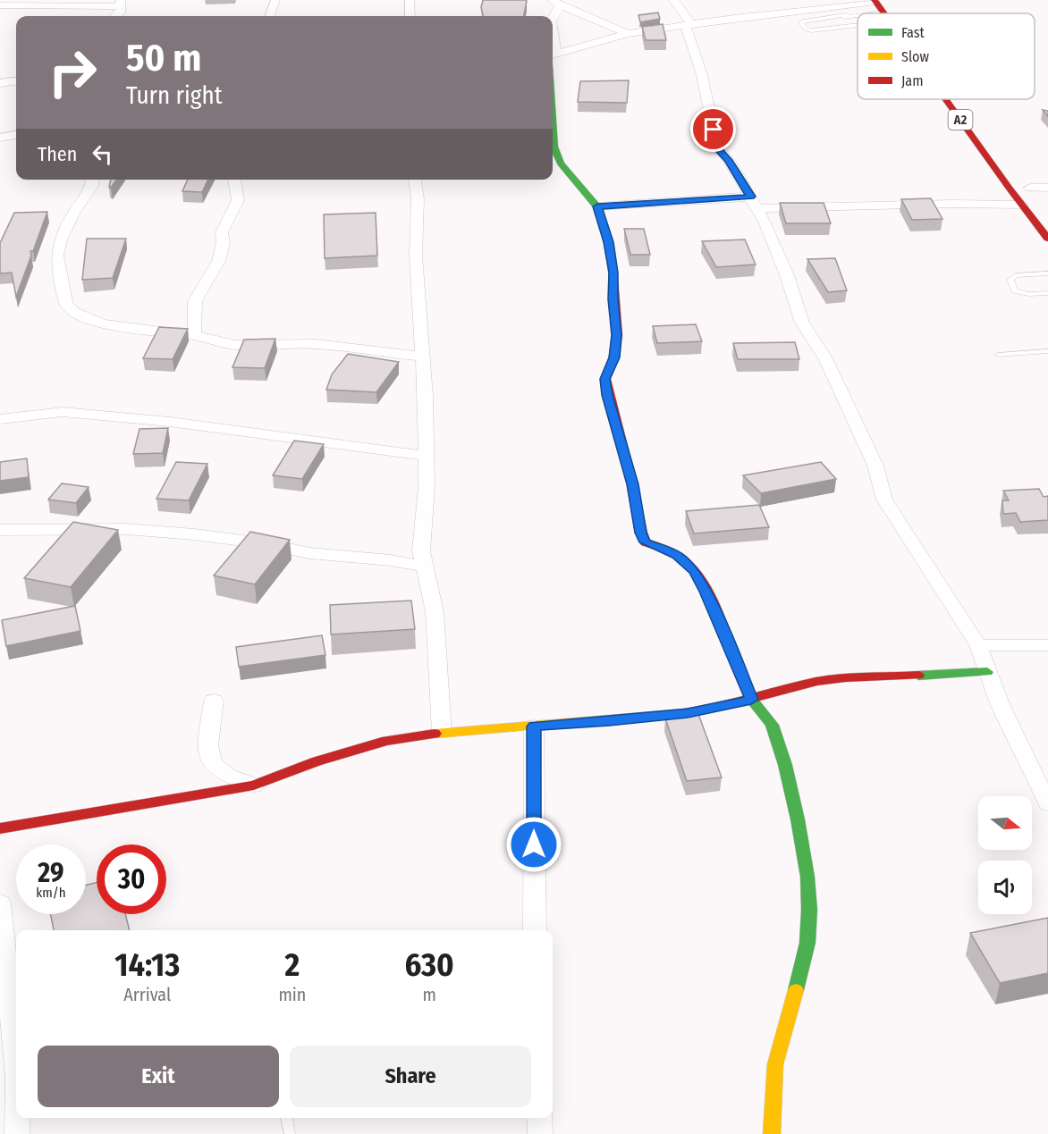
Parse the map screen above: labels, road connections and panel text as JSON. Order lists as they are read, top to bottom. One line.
{"streets":{"main road":["A2"]},"legend":["Fast","Slow","Jam"],"north":"right","page":{"turn":["50 m","Turn right"],"then":"Then","speed":"29 km/h","limit":"30","eta":["14:13","Arrival","2","min","630","m"],"buttons":["Exit","Share"]}}
